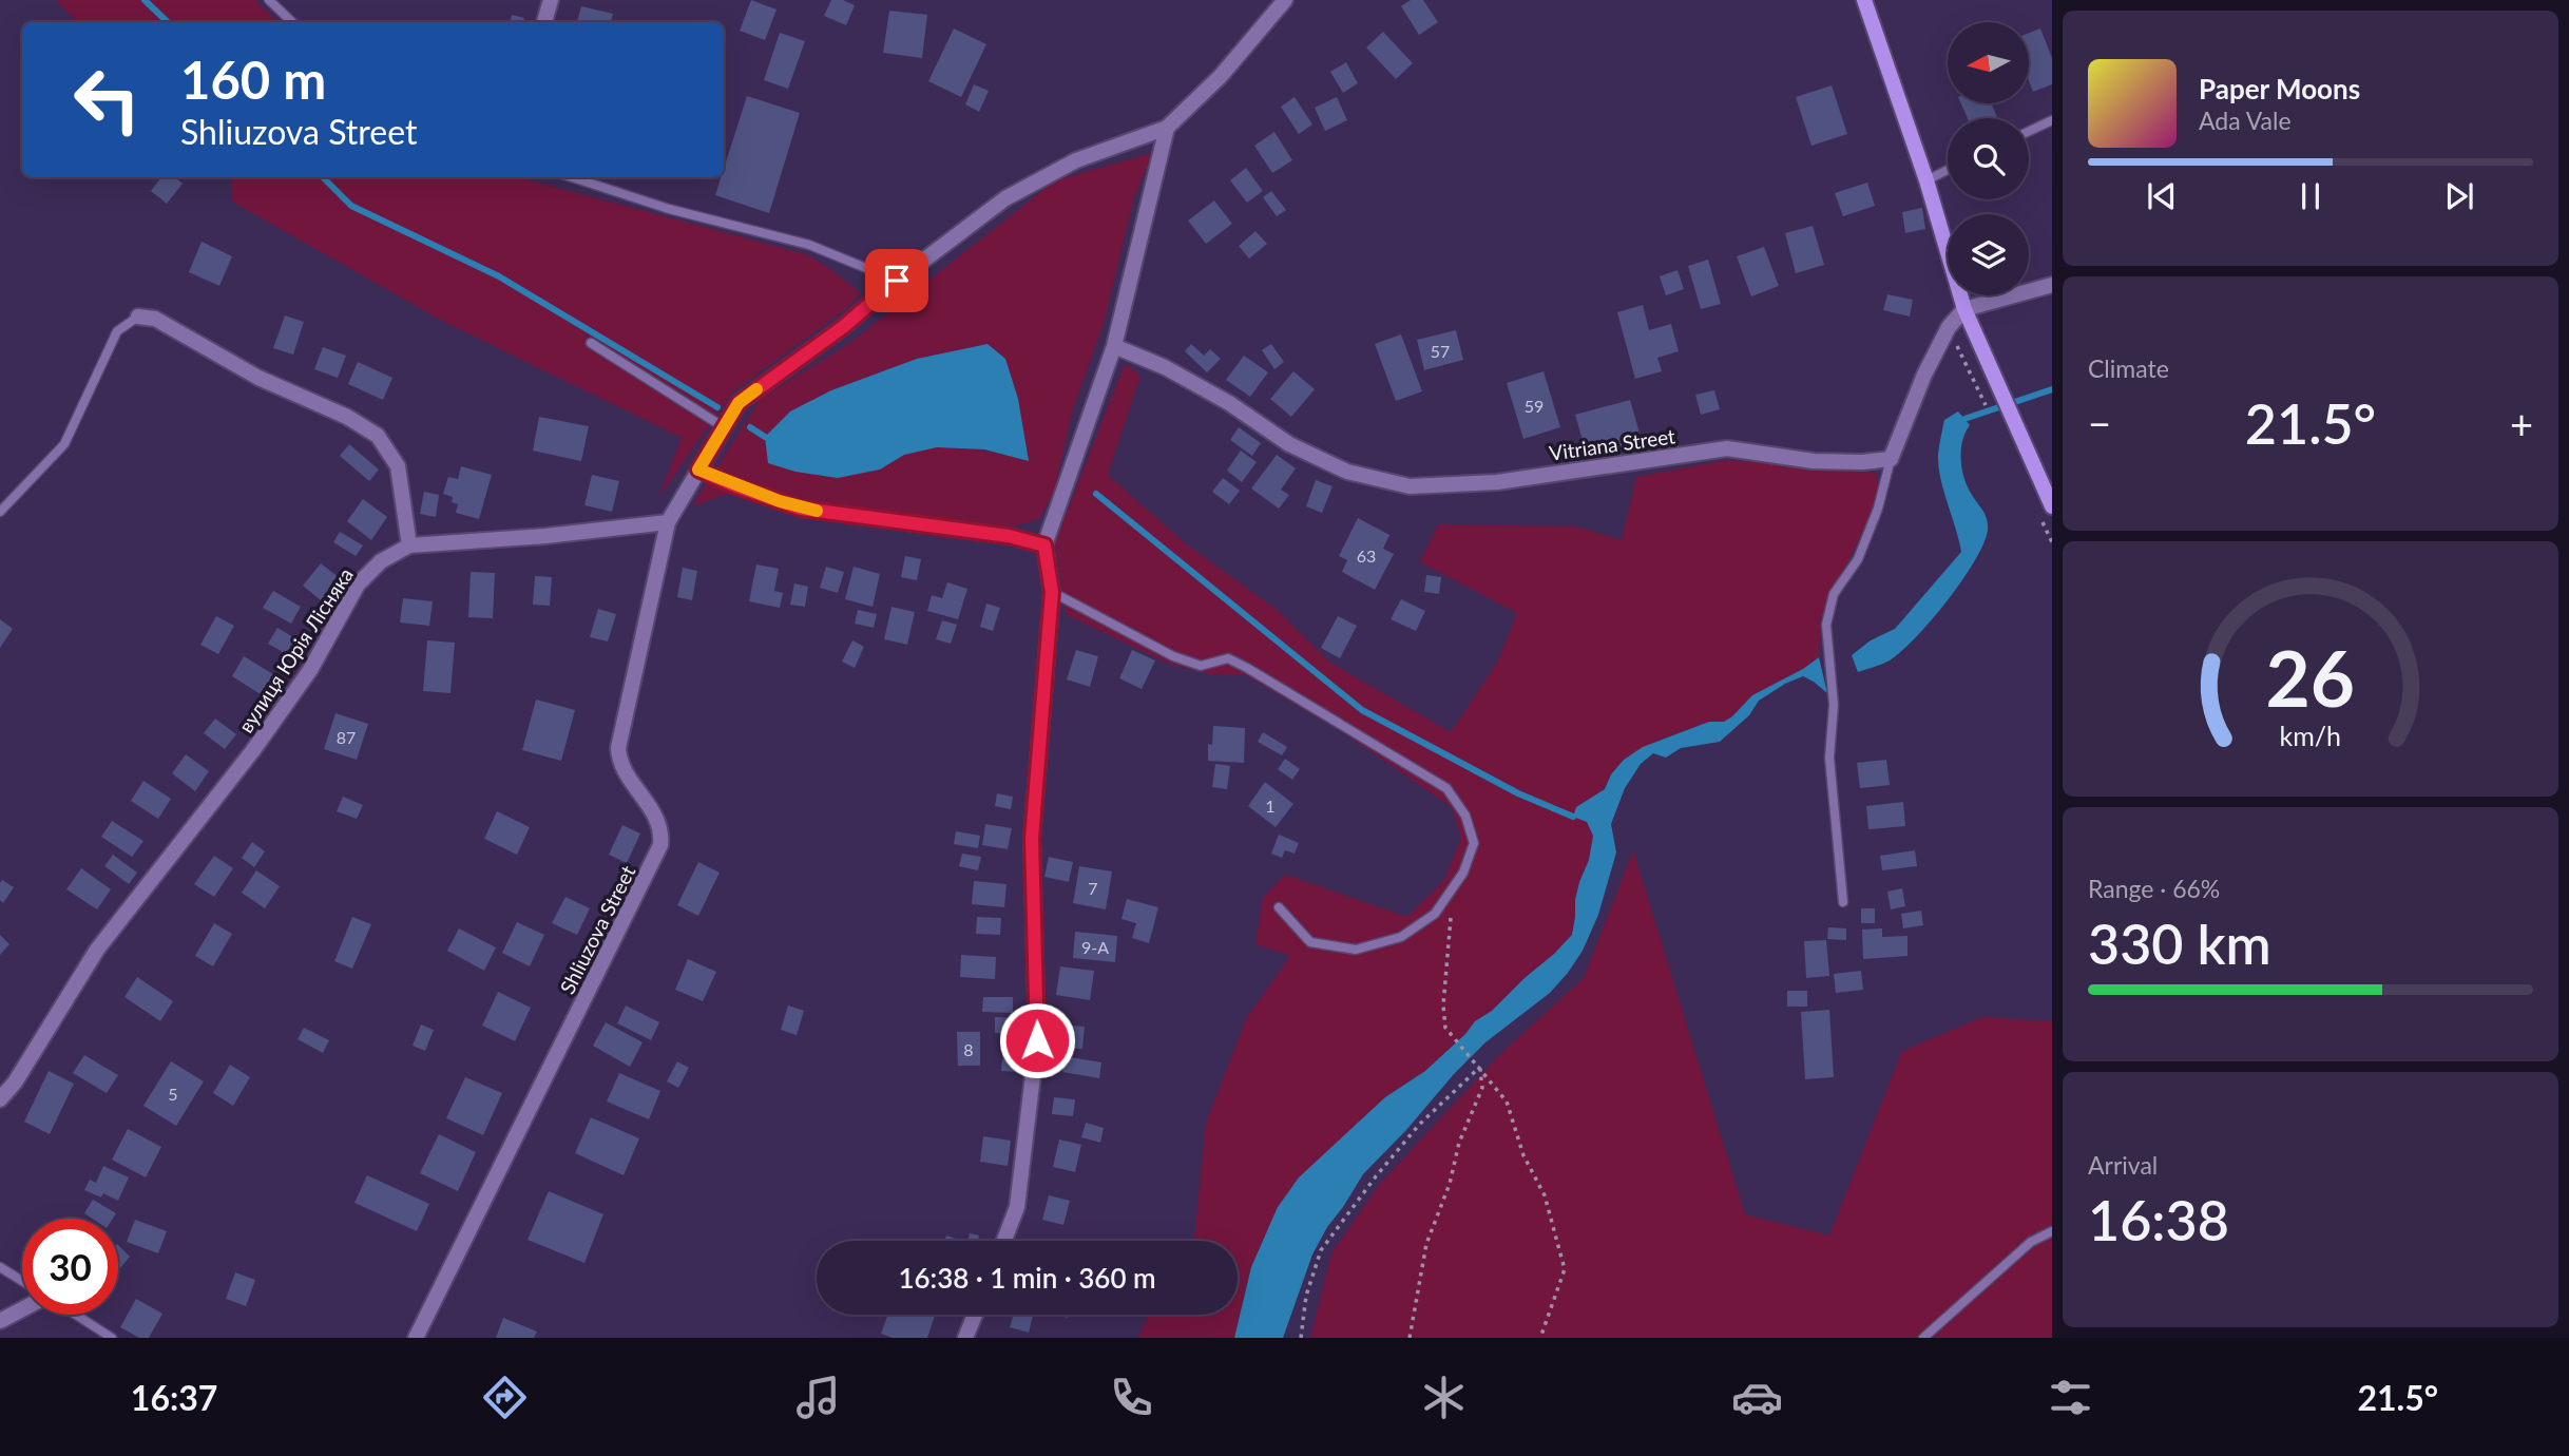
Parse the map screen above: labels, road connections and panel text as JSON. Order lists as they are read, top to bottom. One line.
{"streets":{"street":["Vitriana Street","вулиця Юрія Лісняка","Shliuzova Street"]},"house_numbers":["57","59","63","87","1","7","9-А","8","5"],"north":"left","page":{"turn":["160 m","Shliuzova Street"],"song":["Paper Moons","Ada Vale"],"tile":["Climate",["Range · 66%","330 km"],["Arrival","16:38"]],"heat":["−","21.5°","+"],"limit":"30","trip":"16:38 · 1 min · 360 m","tabs":["16:37","21.5°"],"gauge":["26","km/h"]}}
